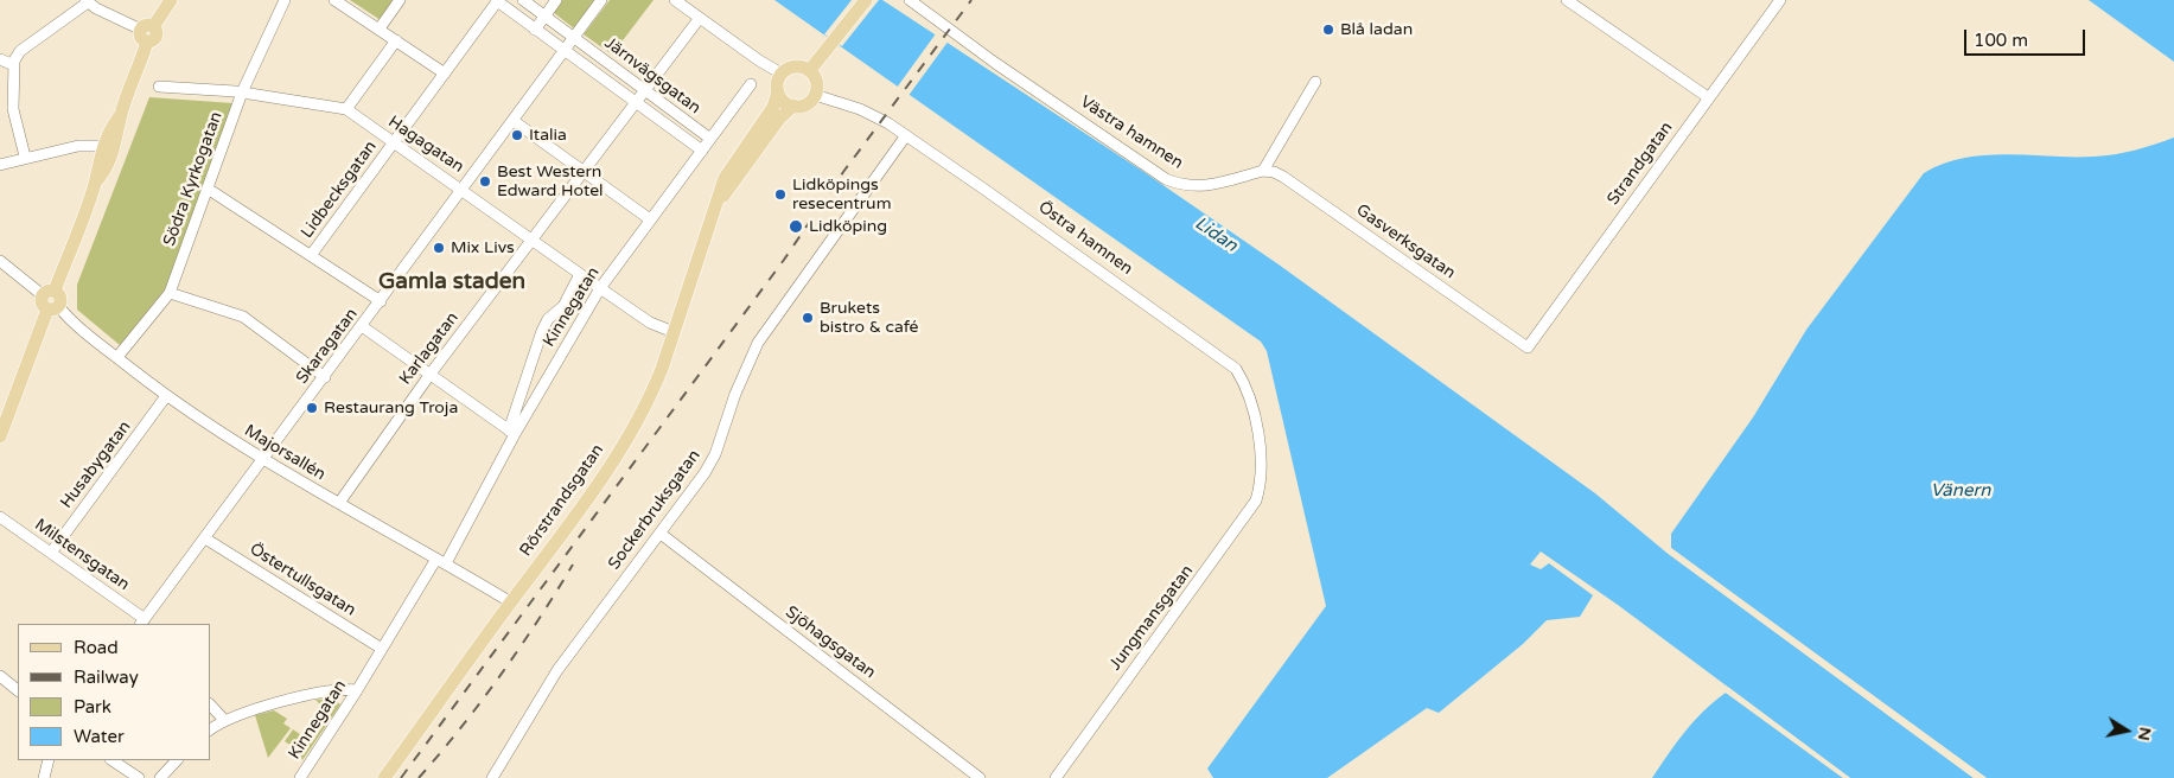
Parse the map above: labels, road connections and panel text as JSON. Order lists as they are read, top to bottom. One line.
{"streets":{"main road":["Rörstrandsgatan"],"street":["Järnvägsgatan","Västra hamnen","Hagagatan","Strandgatan","Södra Kyrkogatan","Lidbecksgatan","Östra hamnen","Gasverksgatan","Kinnegatan","Skaragatan","Karlagatan","Majorsallén","Husabygatan","Sockerbruksgatan","Milstensgatan","Östertullsgatan","Jungmansgatan","Sjöhagsgatan"]},"crossings":[["Järnvägsgatan","Lidbecksgatan"],["Järnvägsgatan","Kinnegatan"],["Järnvägsgatan","Skaragatan"],["Järnvägsgatan","Karlagatan"],["Västra hamnen","Gasverksgatan"],["Hagagatan","Södra Kyrkogatan"],["Hagagatan","Lidbecksgatan"],["Hagagatan","Kinnegatan"],["Hagagatan","Skaragatan"],["Hagagatan","Karlagatan"],["Hagagatan","Rörstrandsgatan"],["Strandgatan","Gasverksgatan"],["Södra Kyrkogatan","Majorsallén"],["Östra hamnen","Rörstrandsgatan"],["Östra hamnen","Sockerbruksgatan"],["Östra hamnen","Jungmansgatan"],["Kinnegatan","Majorsallén"],["Kinnegatan","Östertullsgatan"],["Skaragatan","Majorsallén"],["Skaragatan","Milstensgatan"],["Skaragatan","Östertullsgatan"],["Karlagatan","Majorsallén"],["Majorsallén","Husabygatan"],["Majorsallén","Rörstrandsgatan"],["Husabygatan","Milstensgatan"],["Sockerbruksgatan","Sjöhagsgatan"]],"districts":["Gamla staden"],"water":["Lidan","Vänern"],"places":["Blå ladan","Italia","Best Western Edward Hotel","Lidköpings resecentrum","Lidköping","Mix Livs","Brukets bistro & café","Restaurang Troja"],"legend":["Road","Railway","Park","Water"],"scale_bar":"100 m","north":"right"}
